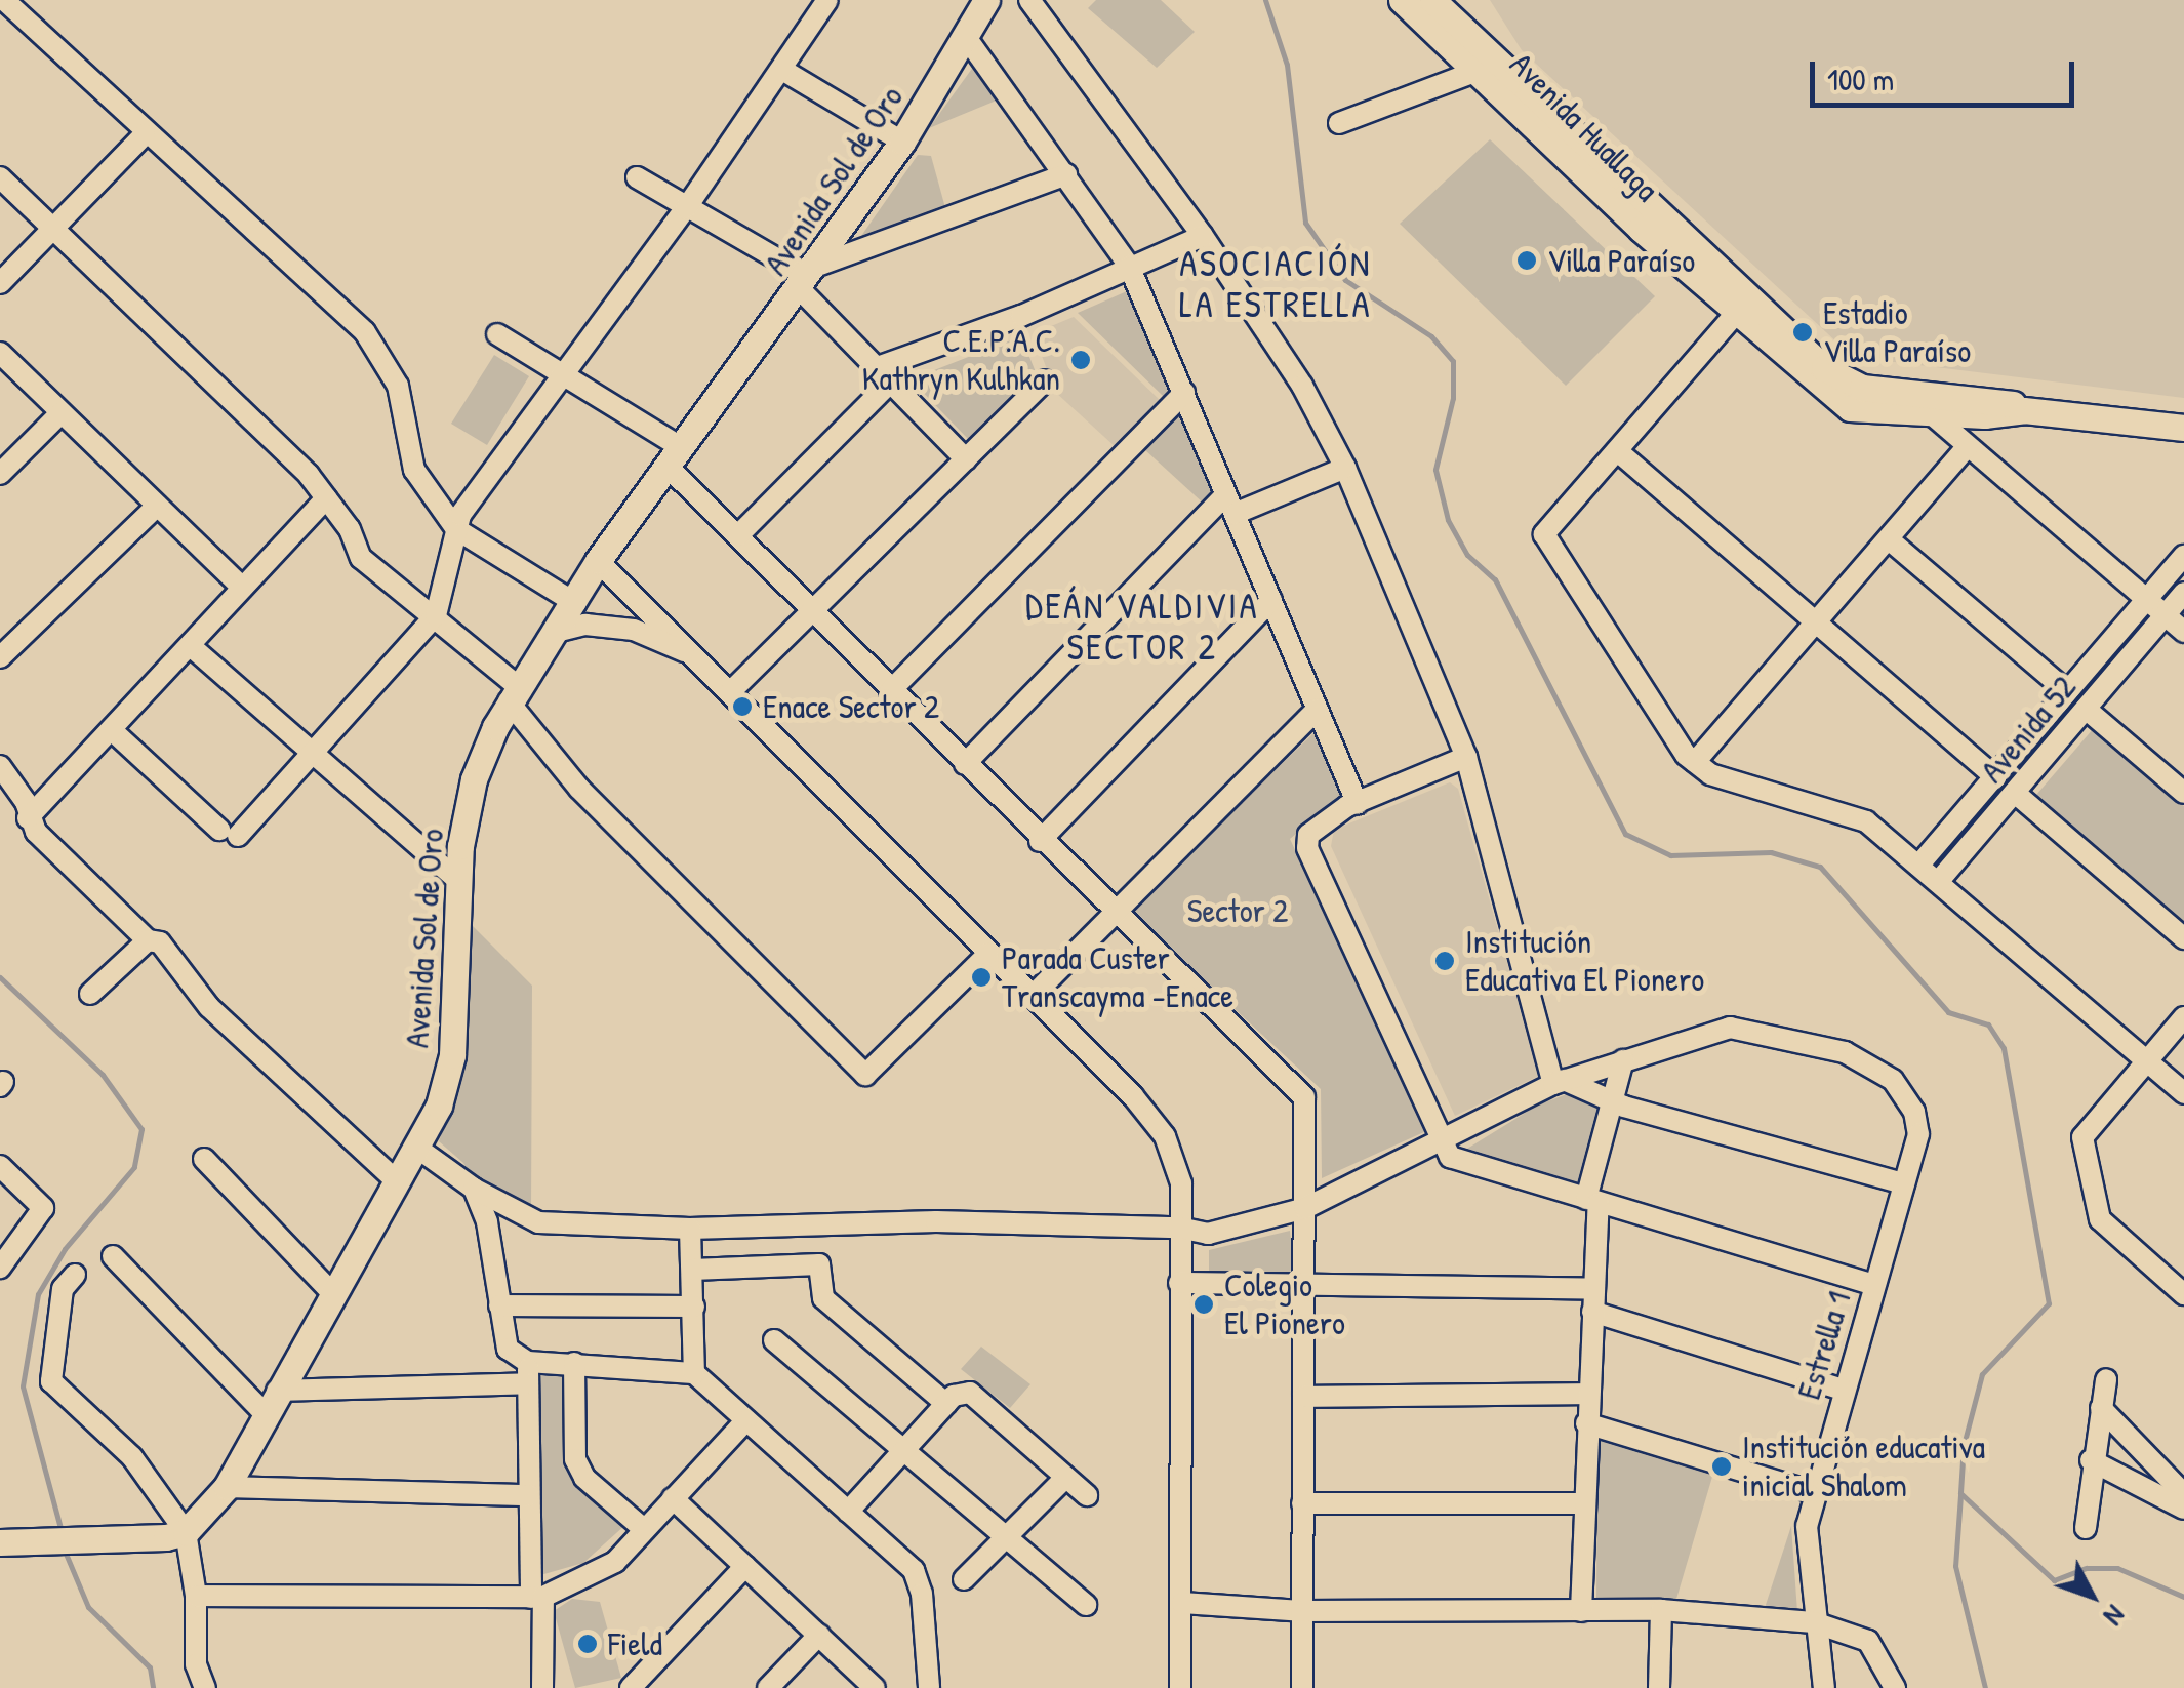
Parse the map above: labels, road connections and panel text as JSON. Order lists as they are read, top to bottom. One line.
{"streets":{"main road":["Avenida Huallaga","Avenida Sol de Oro"],"street":["Avenida 52","Estrella 1"]},"districts":["ASOCIACIÓN LA ESTRELLA","DEÁN VALDIVIA SECTOR 2"],"parks":["Sector 2"],"places":["Villa Paraíso","Estadio Villa Paraíso","C.E.P.A.C. Kathryn Kulhkan","Enace Sector 2","Institución Educativa El Pionero","Parada Custer Transcayma -Enace","Colegio El Pionero","Institución educativa inicial Shalom","Field"],"scale_bar":"100 m","north":"bottom right"}
